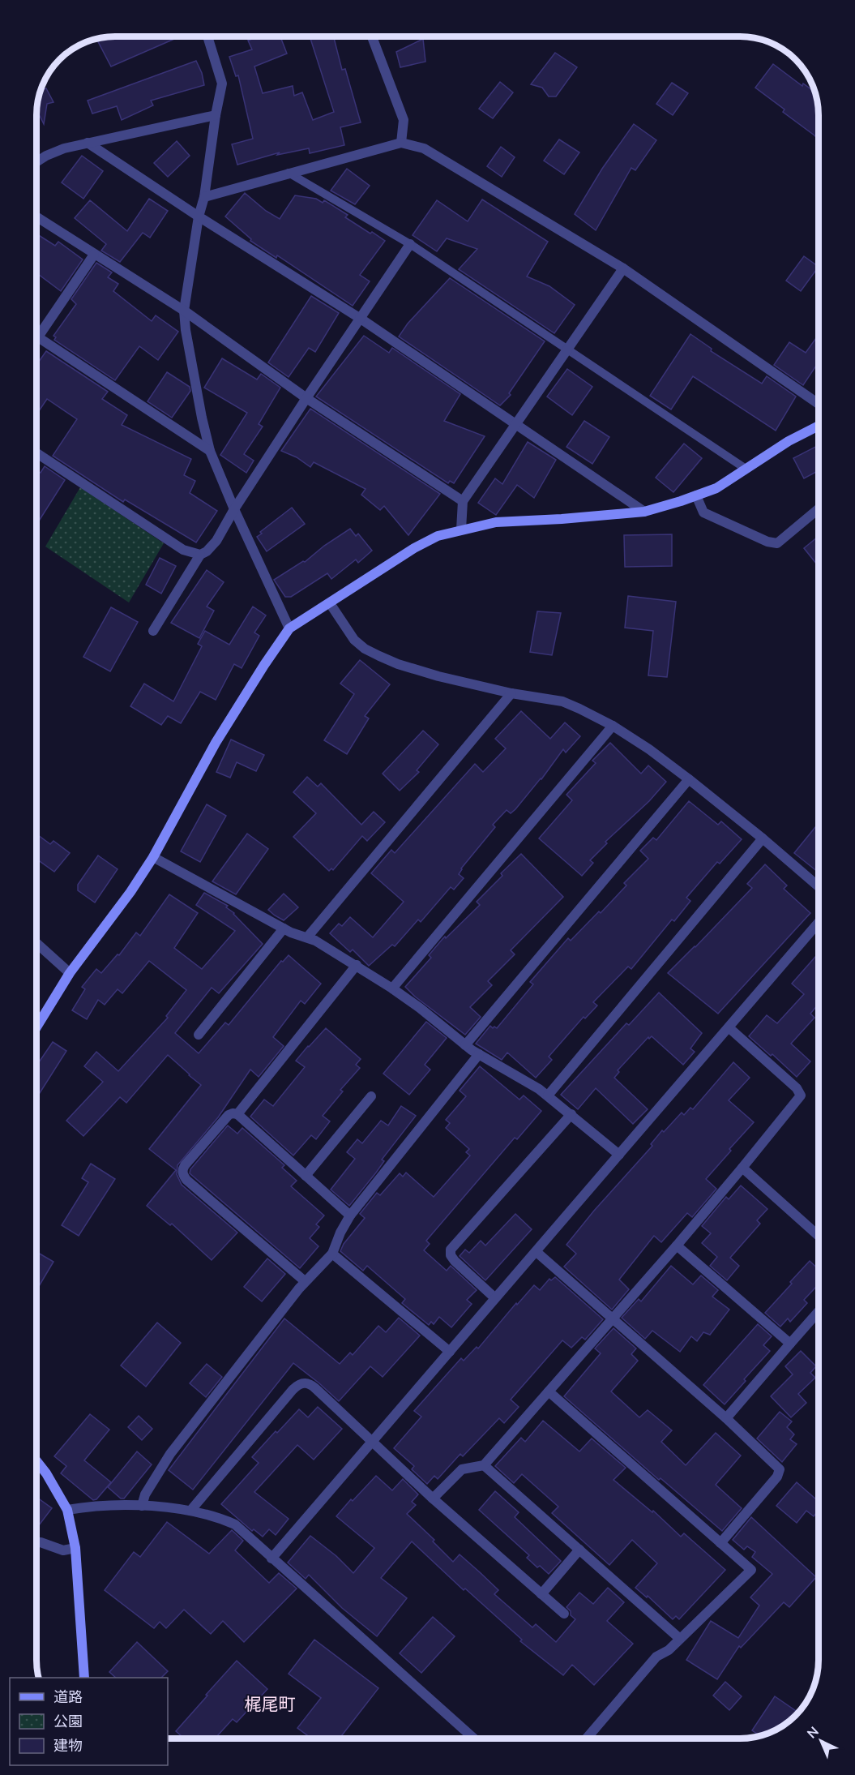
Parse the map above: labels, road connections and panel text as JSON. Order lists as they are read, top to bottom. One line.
{"districts":["梶尾町"],"legend":["道路","公園","建物"],"north":"top left"}
